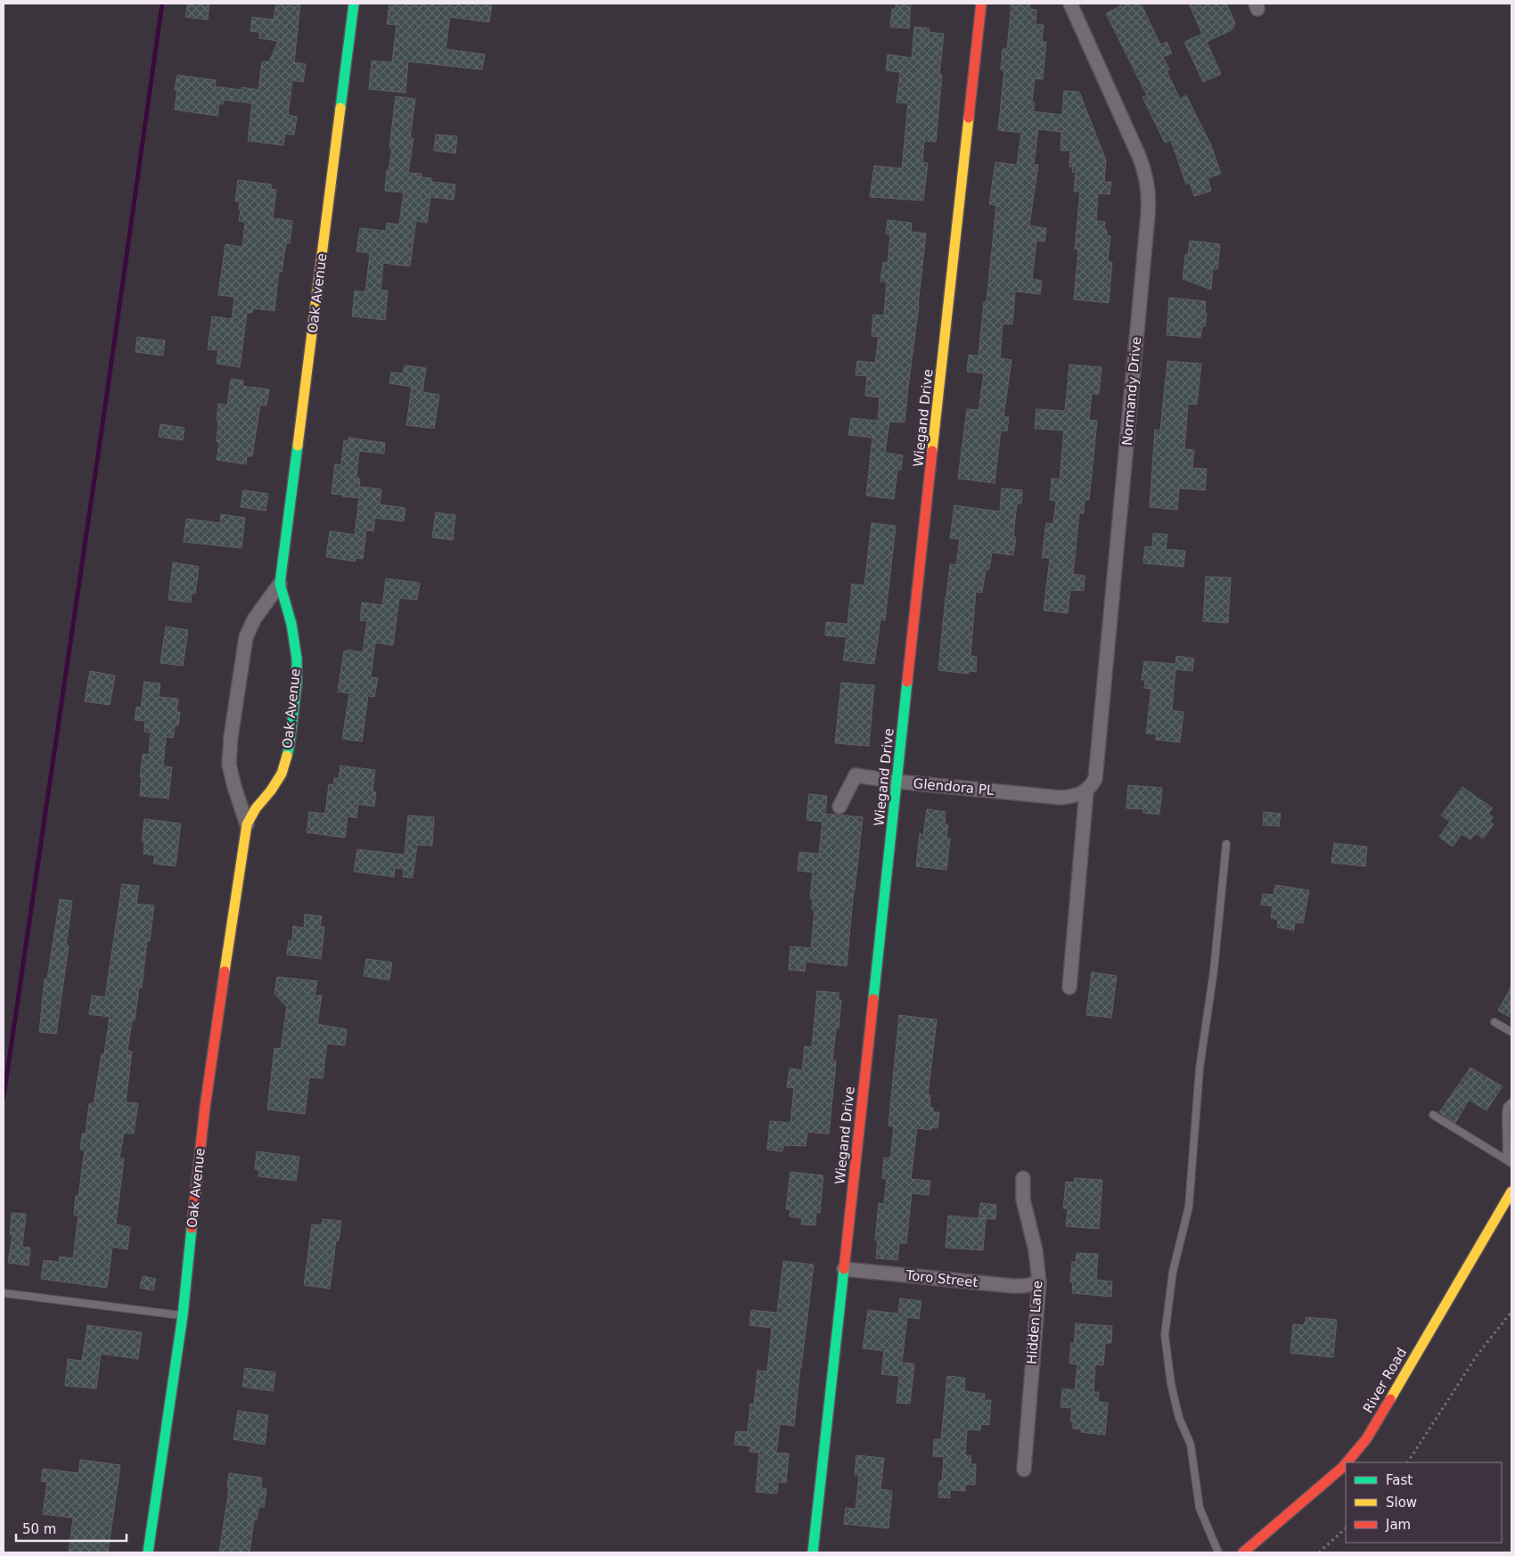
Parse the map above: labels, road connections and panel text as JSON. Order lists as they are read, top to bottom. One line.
{"streets":{"street":["Oak Avenue","Normandy Drive","Wiegand Drive","Glendora PL","Toro Street","Hidden Lane","River Road"]},"crossings":[["Normandy Drive","Glendora PL"],["Wiegand Drive","Glendora PL"],["Wiegand Drive","Toro Street"],["Toro Street","Hidden Lane"]],"legend":["Fast","Slow","Jam"],"scale_bar":"50 m"}
